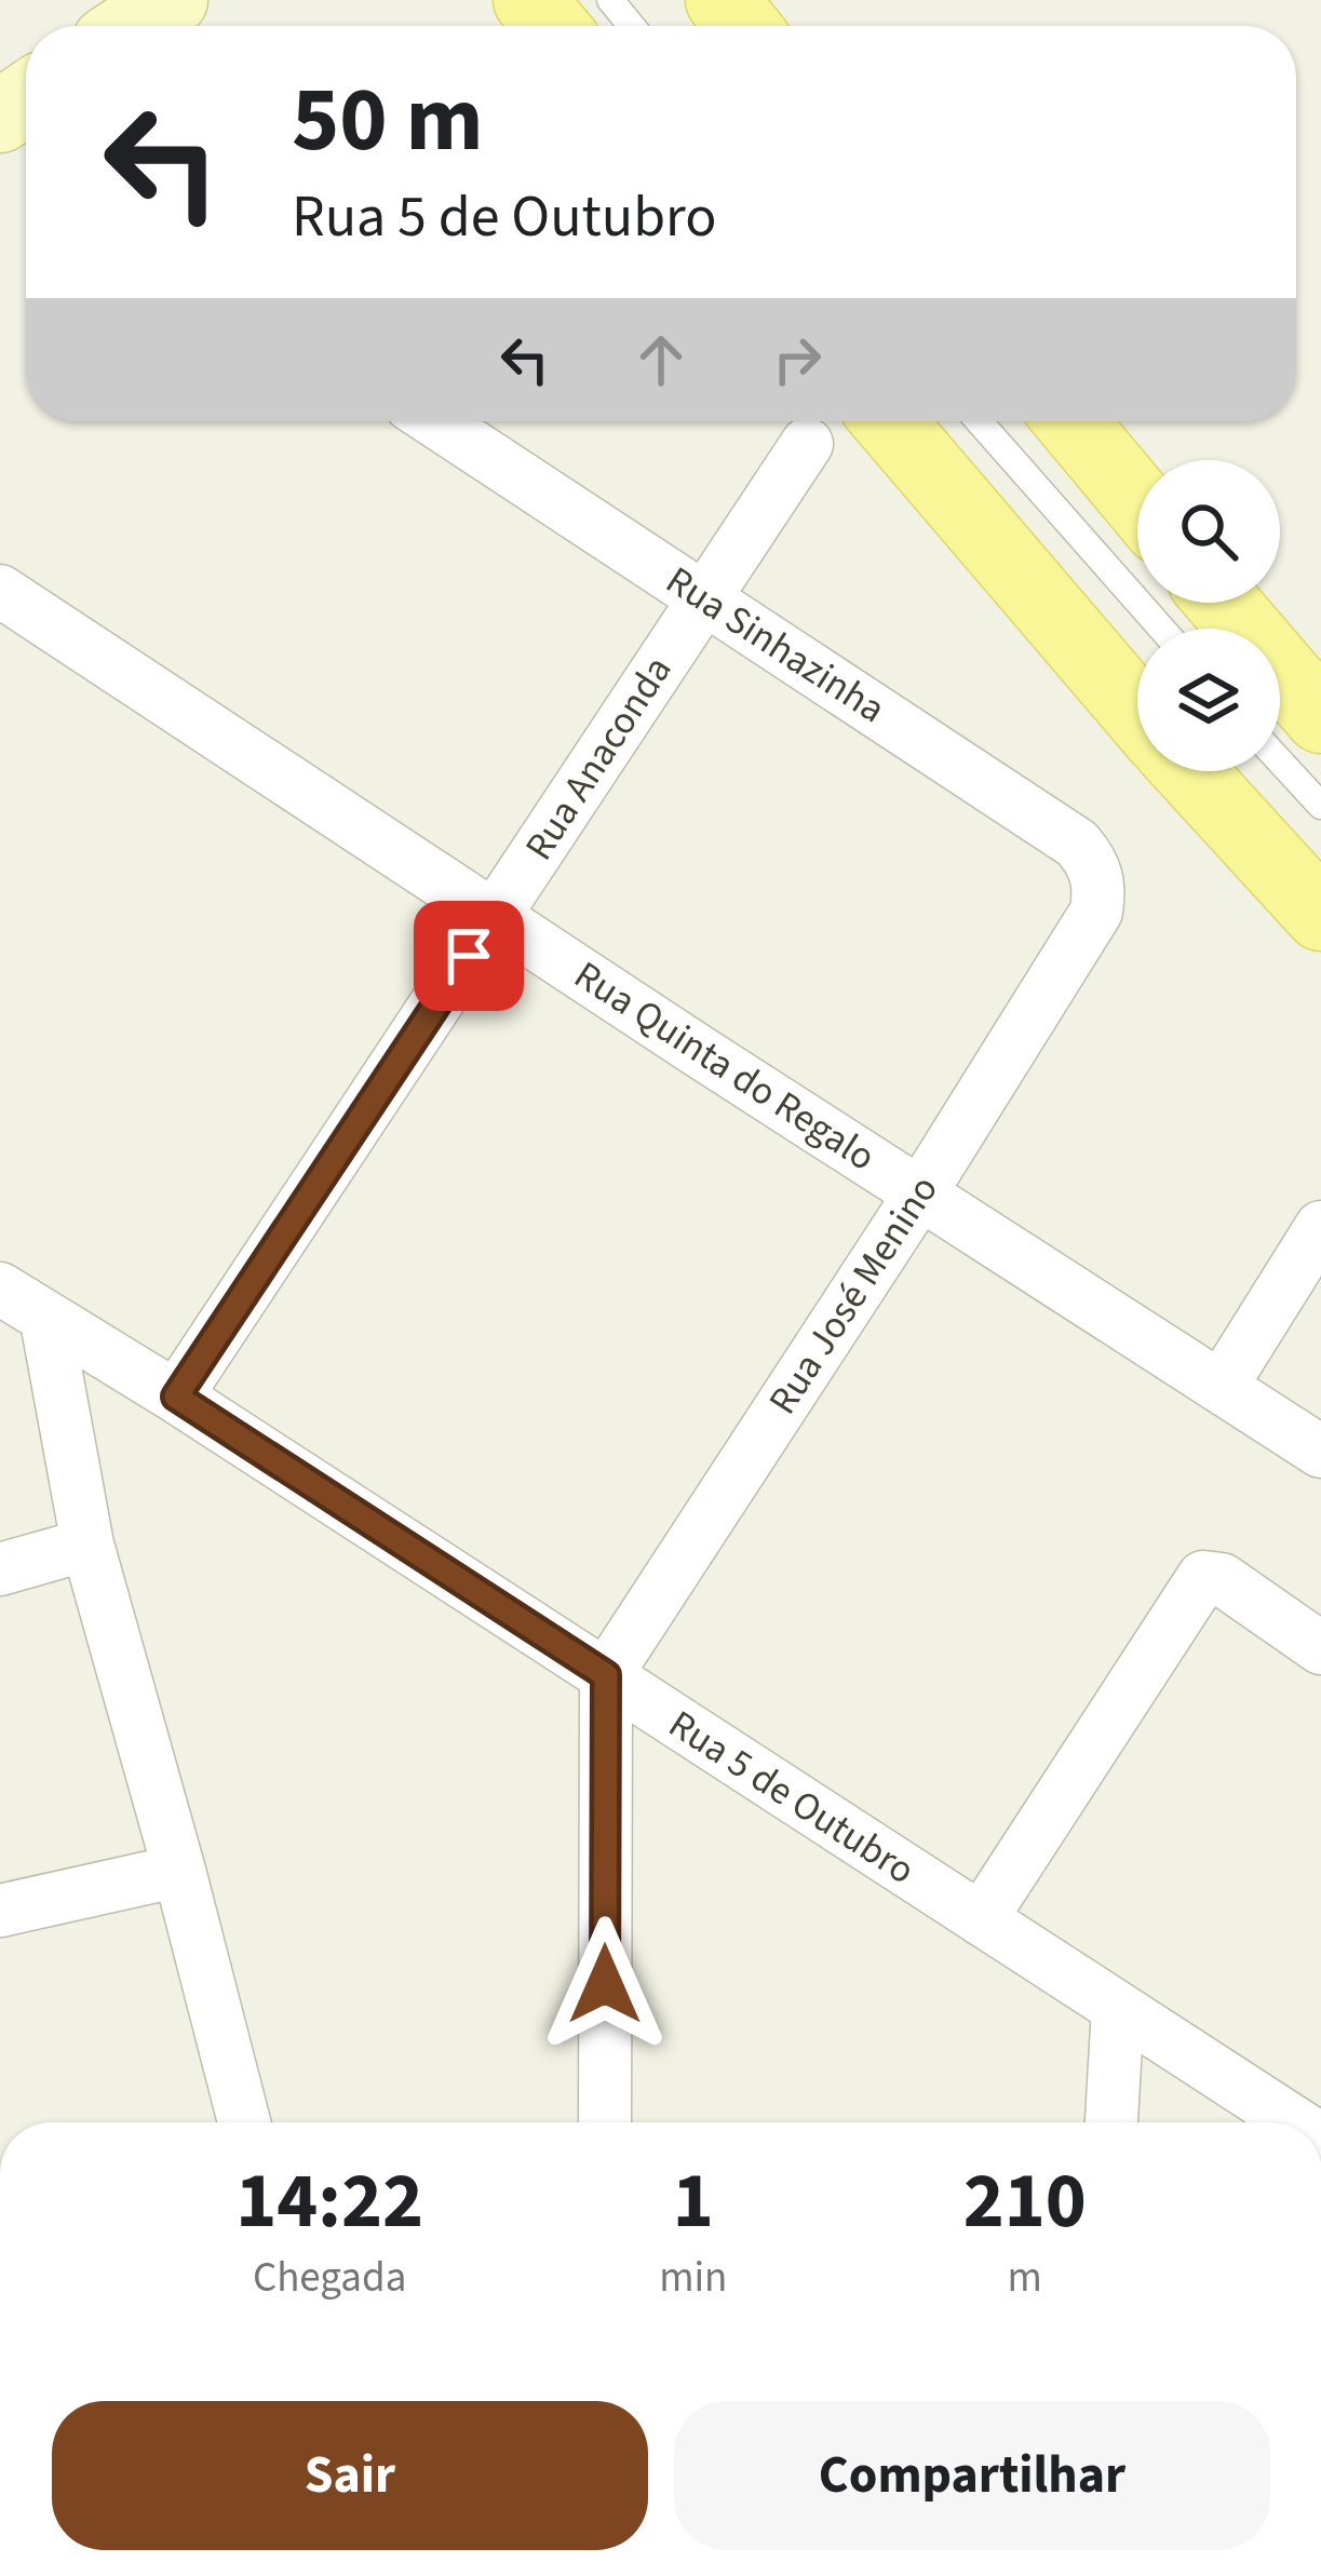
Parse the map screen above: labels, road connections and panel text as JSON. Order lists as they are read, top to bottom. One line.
{"streets":{"street":["Rua Sinhazinha","Rua Anaconda","Rua Quinta do Regalo","Rua José Menino","Rua 5 de Outubro"]},"crossings":[["Rua Sinhazinha","Rua Anaconda"],["Rua Sinhazinha","Rua José Menino"],["Rua Anaconda","Rua Quinta do Regalo"],["Rua Anaconda","Rua 5 de Outubro"],["Rua Quinta do Regalo","Rua José Menino"],["Rua José Menino","Rua 5 de Outubro"]],"page":{"turn":["50 m","Rua 5 de Outubro"],"eta":["14:22","Chegada","1","min","210","m"],"buttons":["Sair","Compartilhar"]}}
